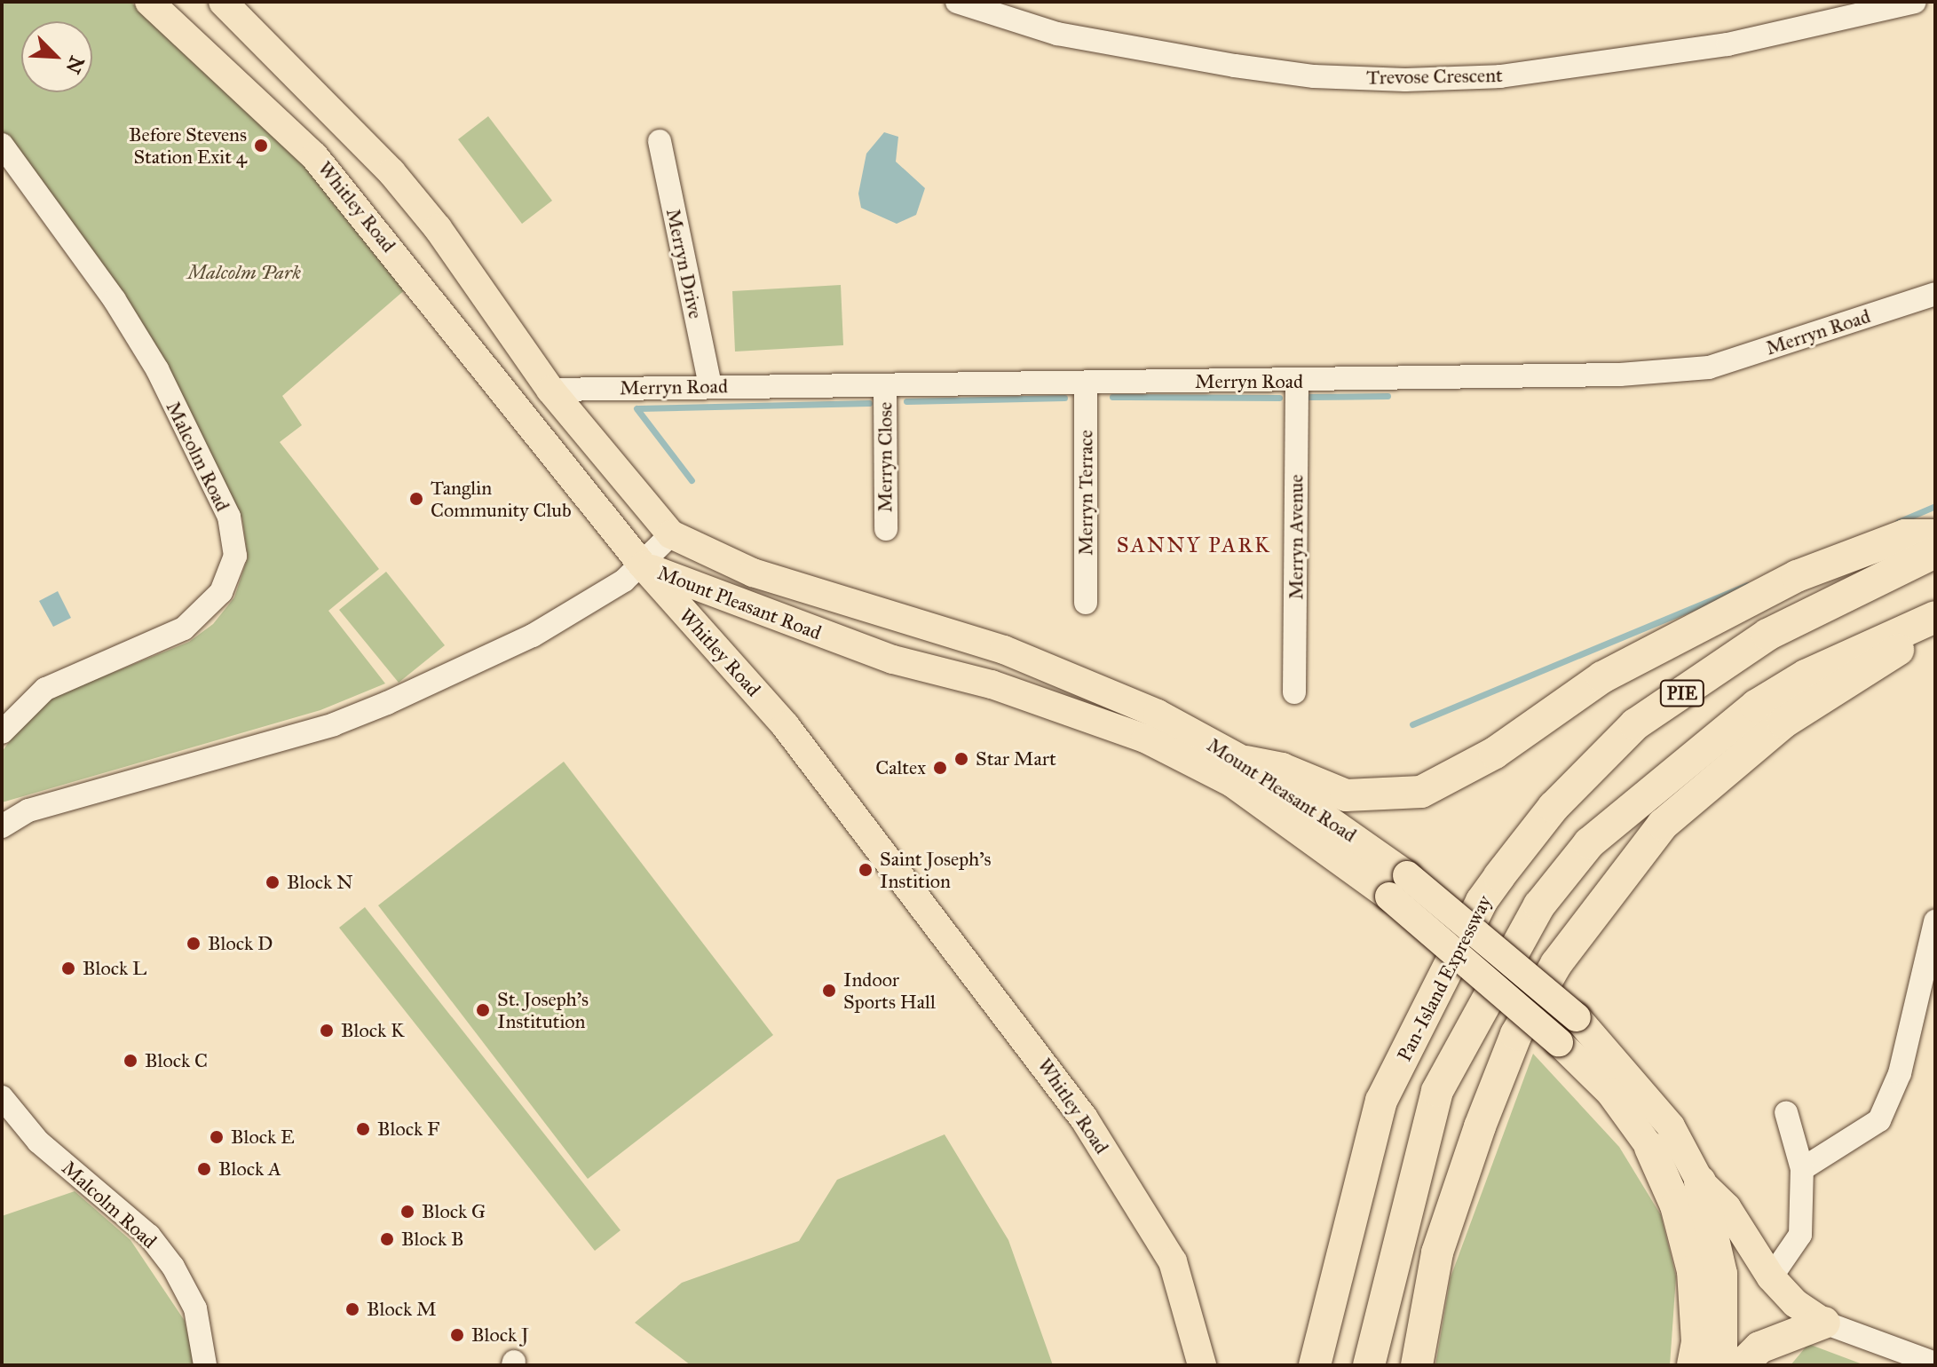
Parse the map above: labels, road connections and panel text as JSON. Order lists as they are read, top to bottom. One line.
{"streets":{"highway":["PIE","Pan-Island Expressway"],"main road":["Whitley Road","Mount Pleasant Road"],"street":["Trevose Crescent","Merryn Drive","Merryn Road","Malcolm Road","Merryn Close","Merryn Terrace","Merryn Avenue"]},"crossings":[["Whitley Road","Mount Pleasant Road"],["Merryn Drive","Merryn Road"],["Merryn Road","Merryn Close"],["Merryn Road","Merryn Terrace"],["Merryn Road","Merryn Avenue"]],"districts":["SANNY PARK"],"parks":["Malcolm Park"],"places":["Before Stevens Station Exit 4","Tanglin Community Club","Star Mart","Caltex","Saint Joseph's Instition","Block N","Block D","Block L","Indoor Sports Hall","St. Joseph's Institution","Block K","Block C","Block F","Block E","Block A","Block G","Block B","Block M","Block J"],"north":"bottom right"}
